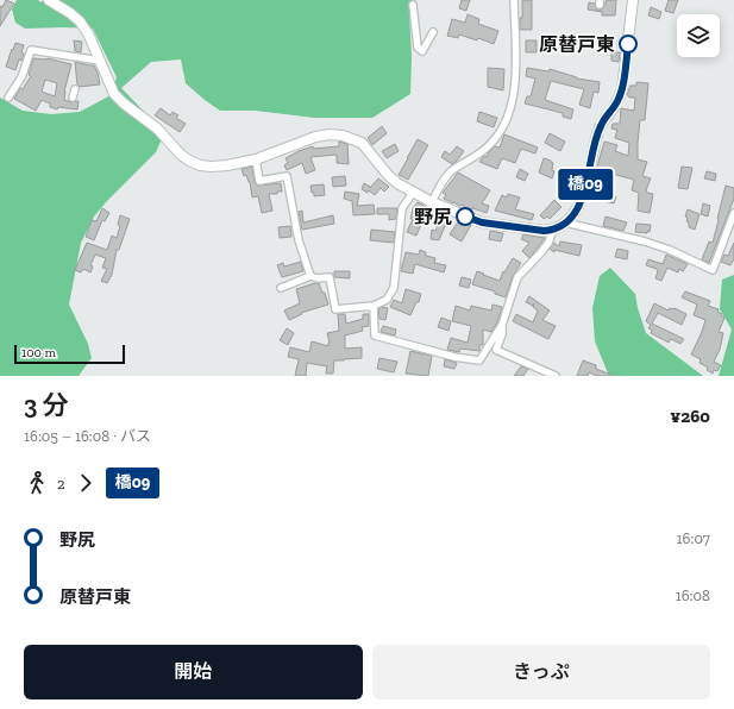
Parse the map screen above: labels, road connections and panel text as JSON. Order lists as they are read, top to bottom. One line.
{"places":["原替戸東","野尻"],"lines":["bus line 橋09"],"scale_bar":"100 m","page":{"on_map":"橋09","scale":"100 m","heading":["3 分","16:05 – 16:08 · バス","¥260"],"legs":["2","橋09"],"list":[{"name":"野尻","value":"16:07"},{"name":"原替戸東","value":"16:08"}],"buttons":["開始","きっぷ"]}}
